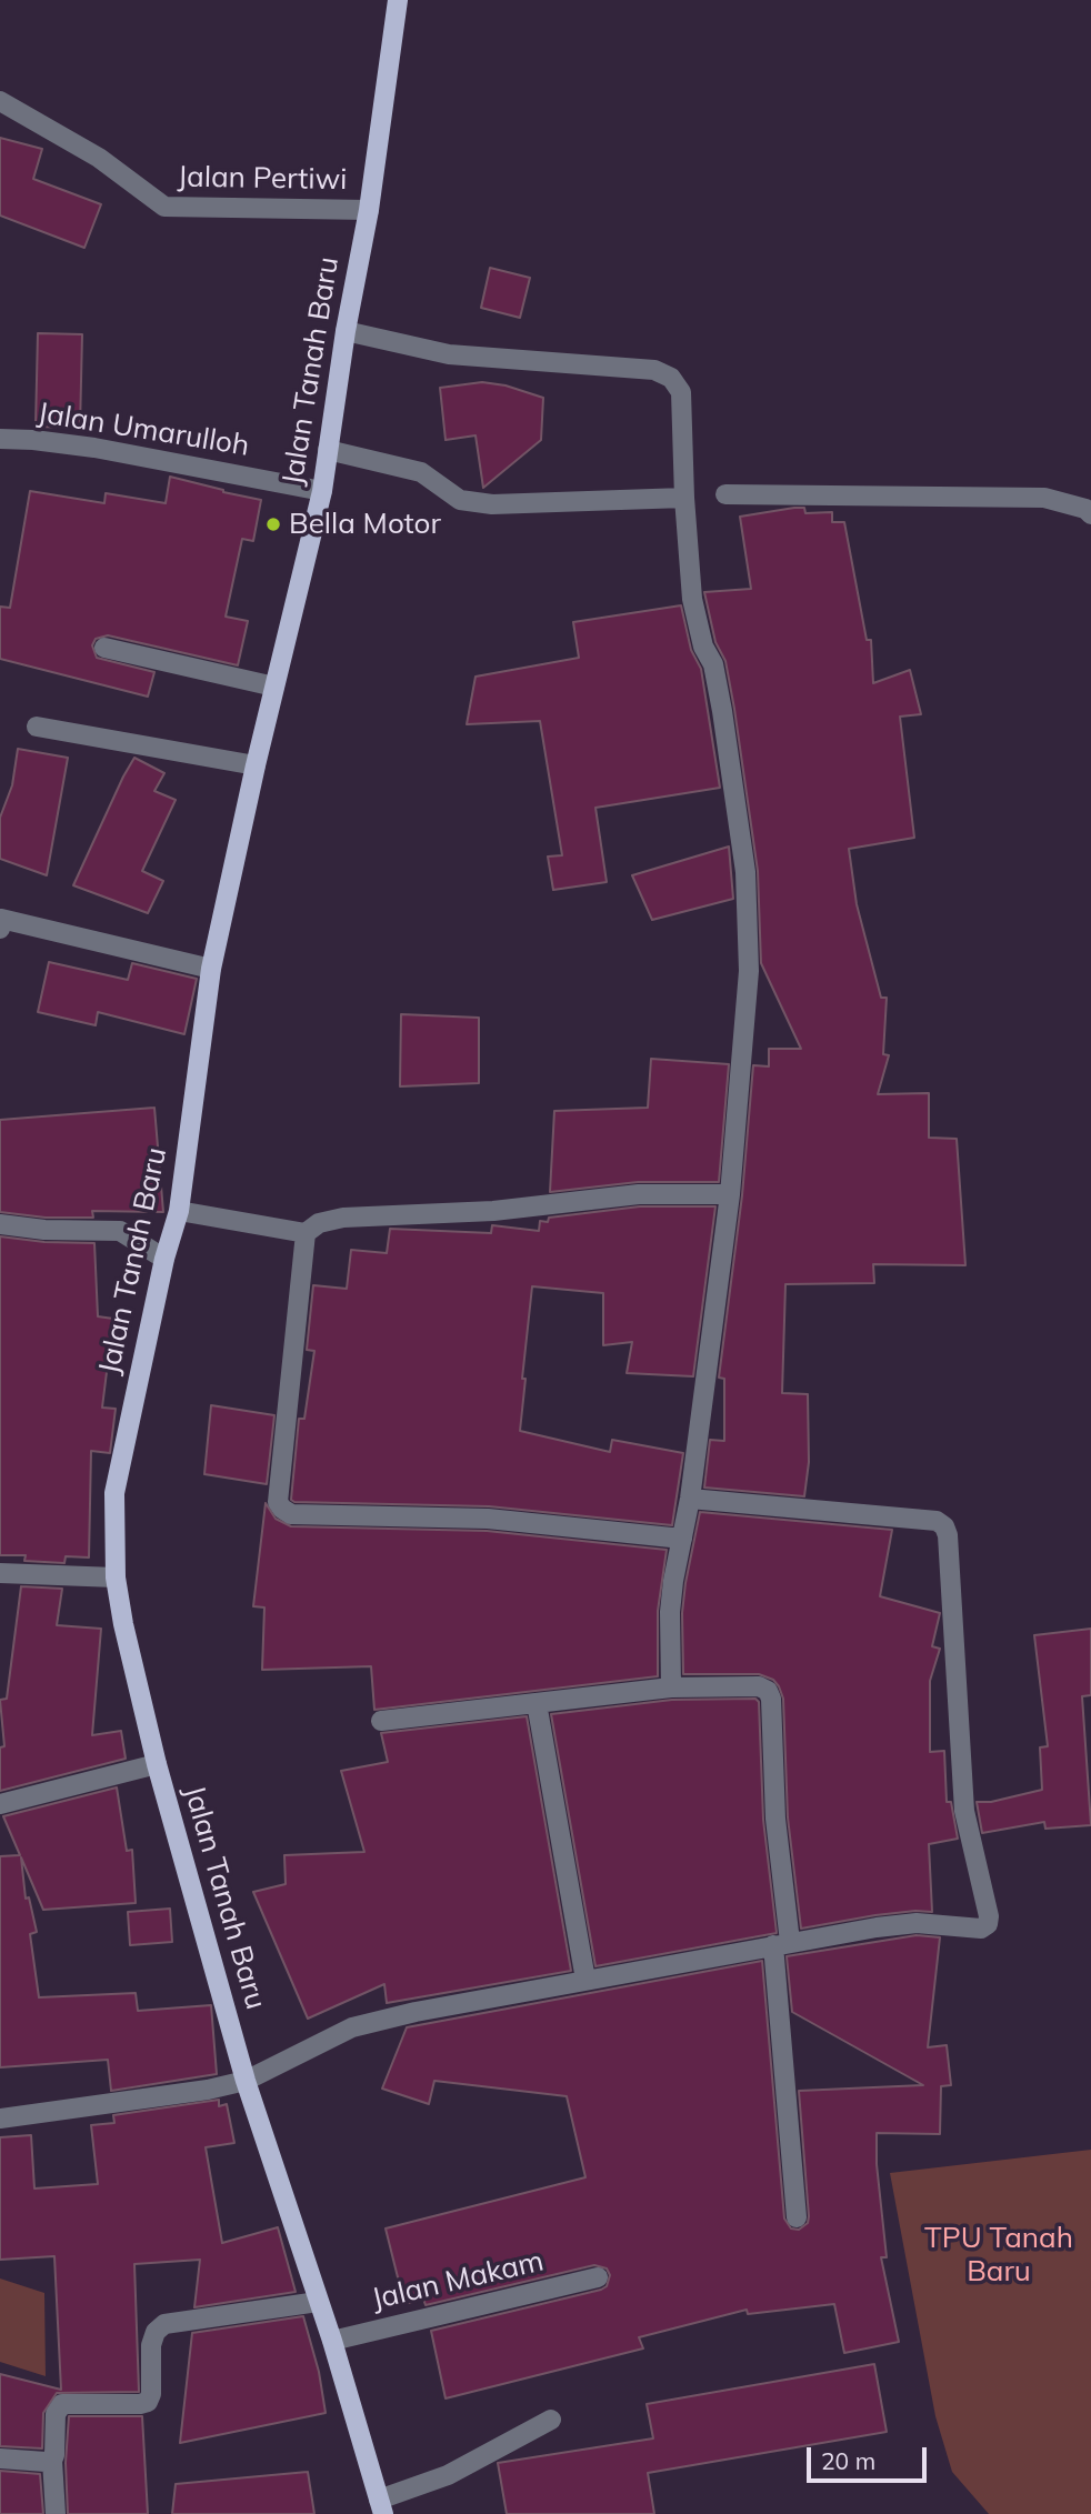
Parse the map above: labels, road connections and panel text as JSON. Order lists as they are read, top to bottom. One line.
{"streets":{"main road":["Jalan Tanah Baru"],"street":["Jalan Pertiwi","Jalan Umarulloh","Jalan Makam"]},"crossings":[["Jalan Pertiwi","Jalan Tanah Baru"],["Jalan Tanah Baru","Jalan Umarulloh"],["Jalan Tanah Baru","Jalan Makam"]],"parks":["TPU Tanah Baru"],"places":["Bella Motor"],"scale_bar":"20 m"}
